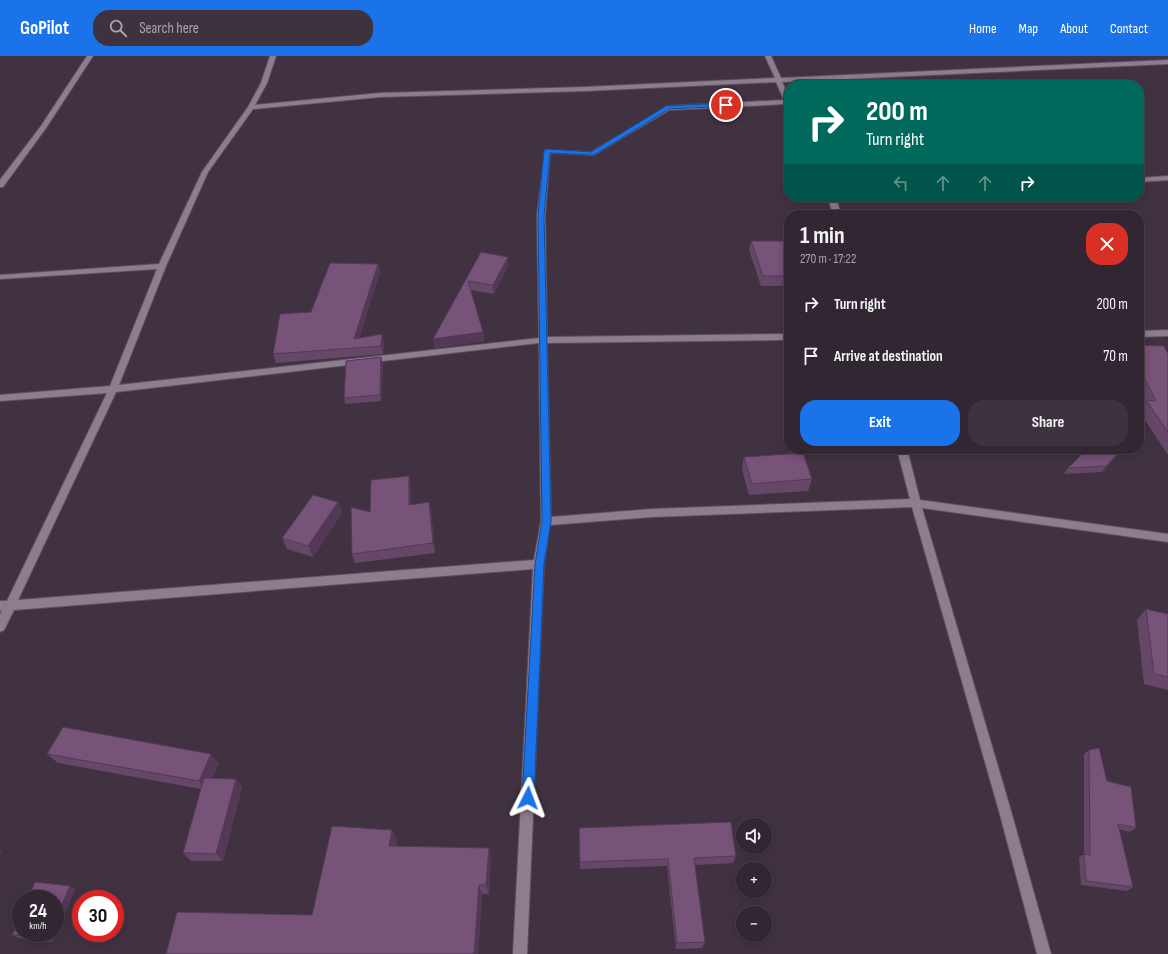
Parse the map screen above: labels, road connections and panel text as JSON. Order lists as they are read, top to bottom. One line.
{"page":{"header":"GoPilot","search":"Search here","nav":["Home","Map","About","Contact"],"turn":["200 m","Turn right"],"heading":["1 min","270 m · 17:22"],"list":[{"name":"Turn right","value":"200 m"},{"name":"Arrive at destination","value":"70 m"}],"buttons":["Exit","Share"],"map_buttons":["+","−"],"speed":"24 km/h","limit":"30"}}
